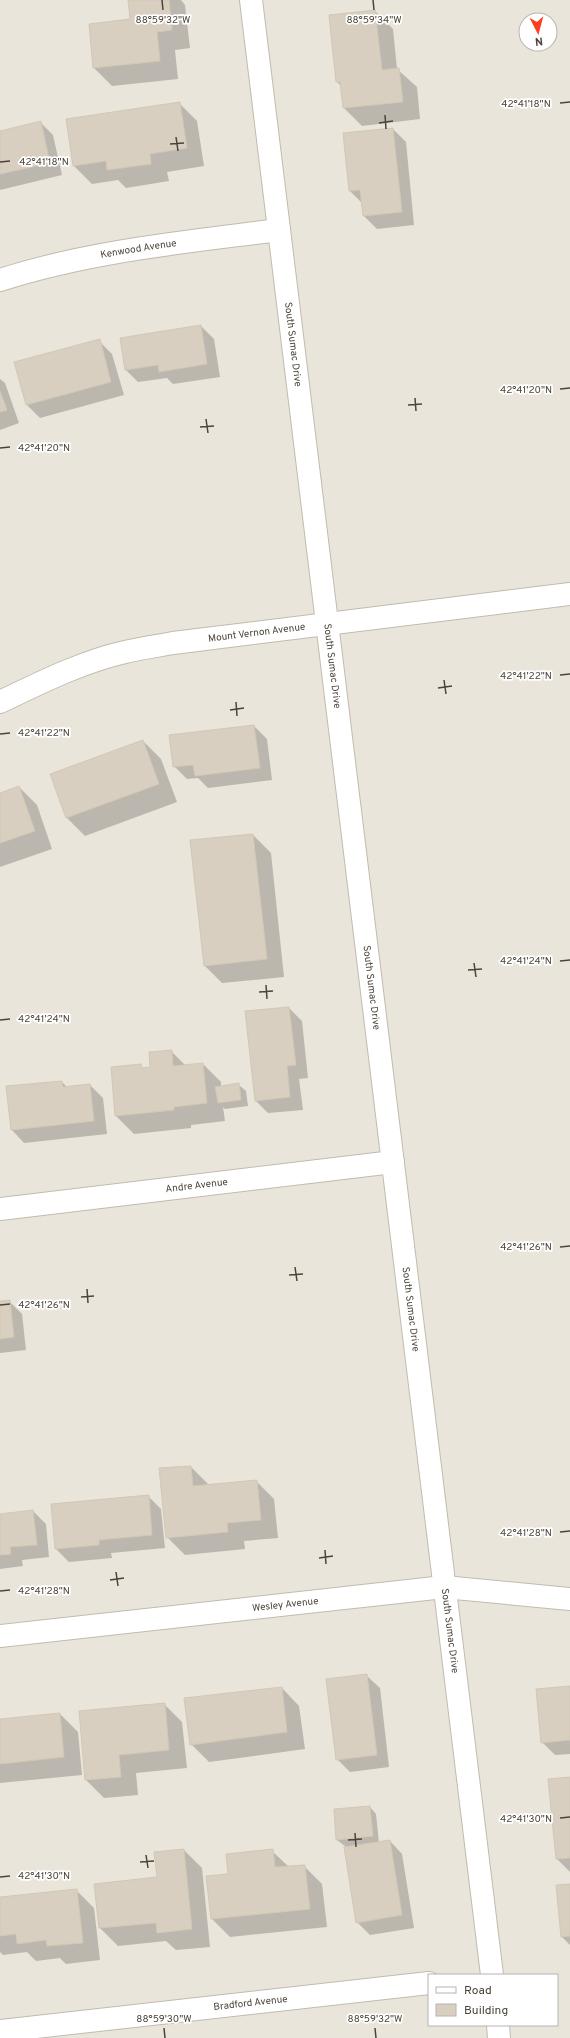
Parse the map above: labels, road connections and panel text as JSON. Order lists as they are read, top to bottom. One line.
{"streets":{"street":["Kenwood Avenue","South Sumac Drive","Mount Vernon Avenue","Andre Avenue","Wesley Avenue","Bradford Avenue"]},"crossings":[["Kenwood Avenue","South Sumac Drive"],["South Sumac Drive","Mount Vernon Avenue"],["South Sumac Drive","Andre Avenue"],["South Sumac Drive","Wesley Avenue"]],"legend":["Road","Building"],"north":"bottom","coordinates":["88°59'32\"W","88°59'34\"W","42°41'18\"N","42°41'20\"N","42°41'22\"N","42°41'24\"N","42°41'26\"N","42°41'28\"N","42°41'30\"N","88°59'30\"W"]}
